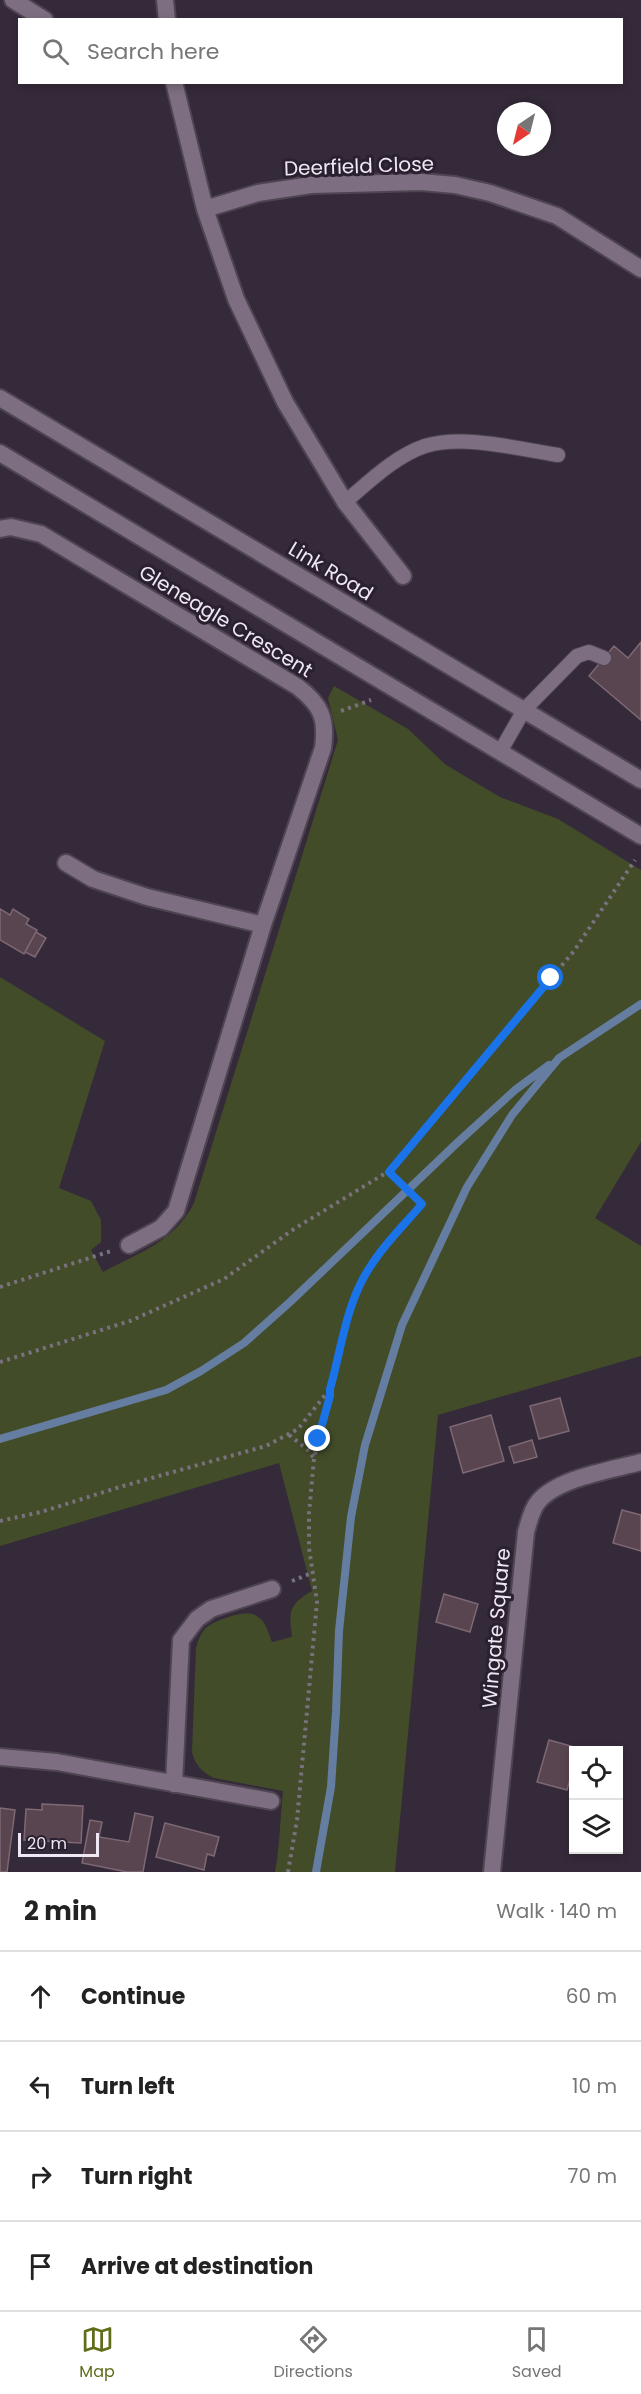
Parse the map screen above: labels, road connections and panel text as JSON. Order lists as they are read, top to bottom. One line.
{"streets":{"street":["Deerfield Close","Link Road","Gleneagle Crescent","Wingate Square"]},"scale_bar":"20 m","north":"bottom left","page":{"search":"Search here","scale":"20 m","heading":["2 min","Walk · 140 m"],"list":[["Continue","60 m"],["Turn left","10 m"],["Turn right","70 m"],"Arrive at destination"],"nav":["Map","Directions","Saved"]}}
